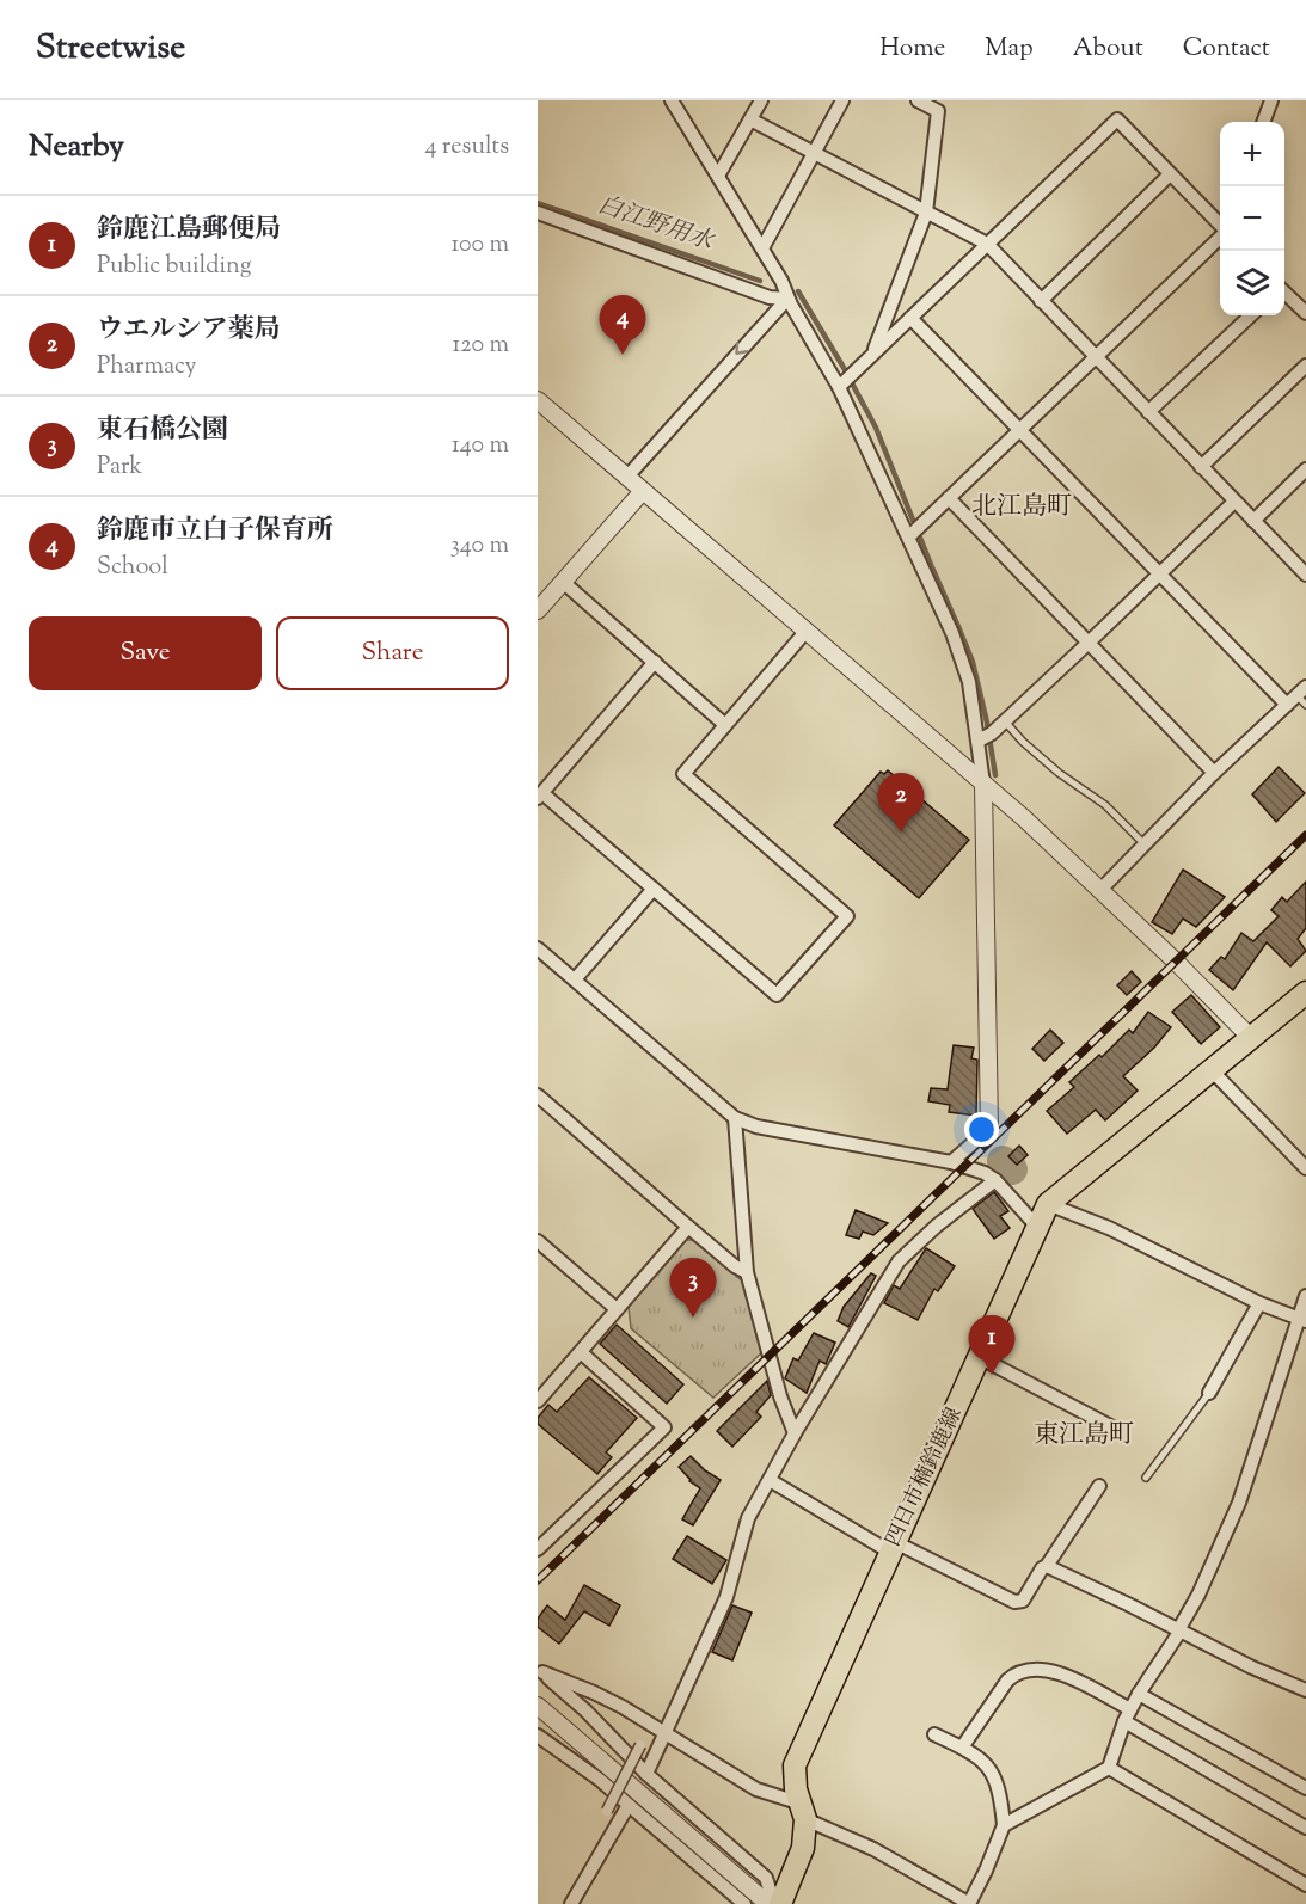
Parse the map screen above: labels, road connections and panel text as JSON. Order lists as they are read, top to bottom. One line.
{"streets":{"main road":["四日市楠鈴鹿線"]},"districts":["北江島町","東江島町"],"water":["白江野用水"],"page":{"header":"Streetwise","nav":["Home","Map","About","Contact"],"heading":["Nearby","4 results"],"map_buttons":["+","−"],"list":[{"mark":"1","name":"鈴鹿江島郵便局","note":"Public building","value":"100 m"},{"mark":"2","name":"ウエルシア薬局","note":"Pharmacy","value":"120 m"},{"mark":"3","name":"東石橋公園","note":"Park","value":"140 m"},{"mark":"4","name":"鈴鹿市立白子保育所","note":"School","value":"340 m"}],"pins":["4","2","3","1"],"buttons":["Save","Share"]}}
